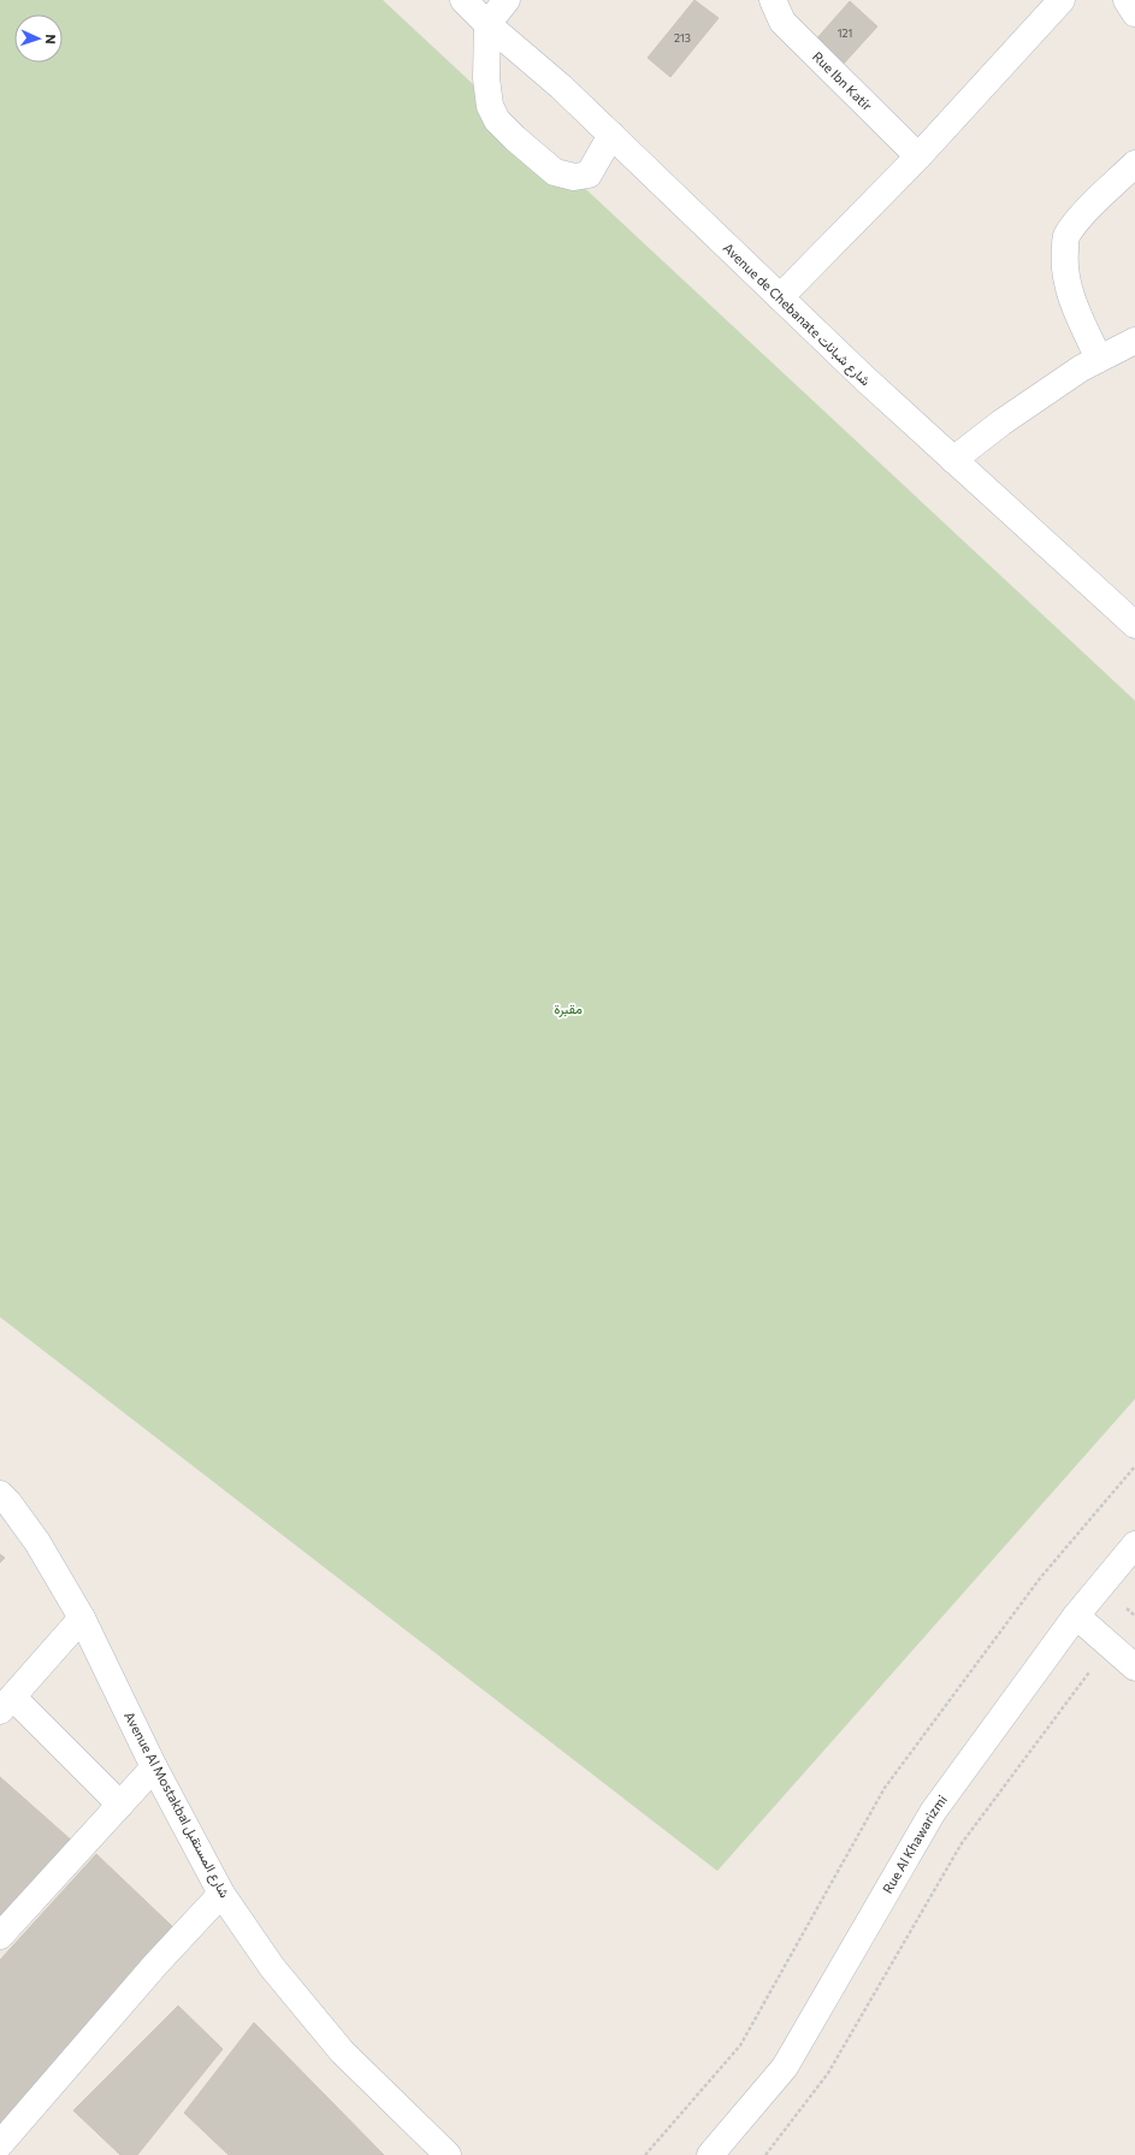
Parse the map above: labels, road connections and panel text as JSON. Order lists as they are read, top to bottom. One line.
{"streets":{"street":["Rue Ibn Katir","Avenue de Chebanate شارع شبانات","Avenue Al Mostakbal شارع المستقبل","Rue Al Khawarizmi"]},"parks":["مقبرة"],"house_numbers":["121","213"],"north":"right"}
